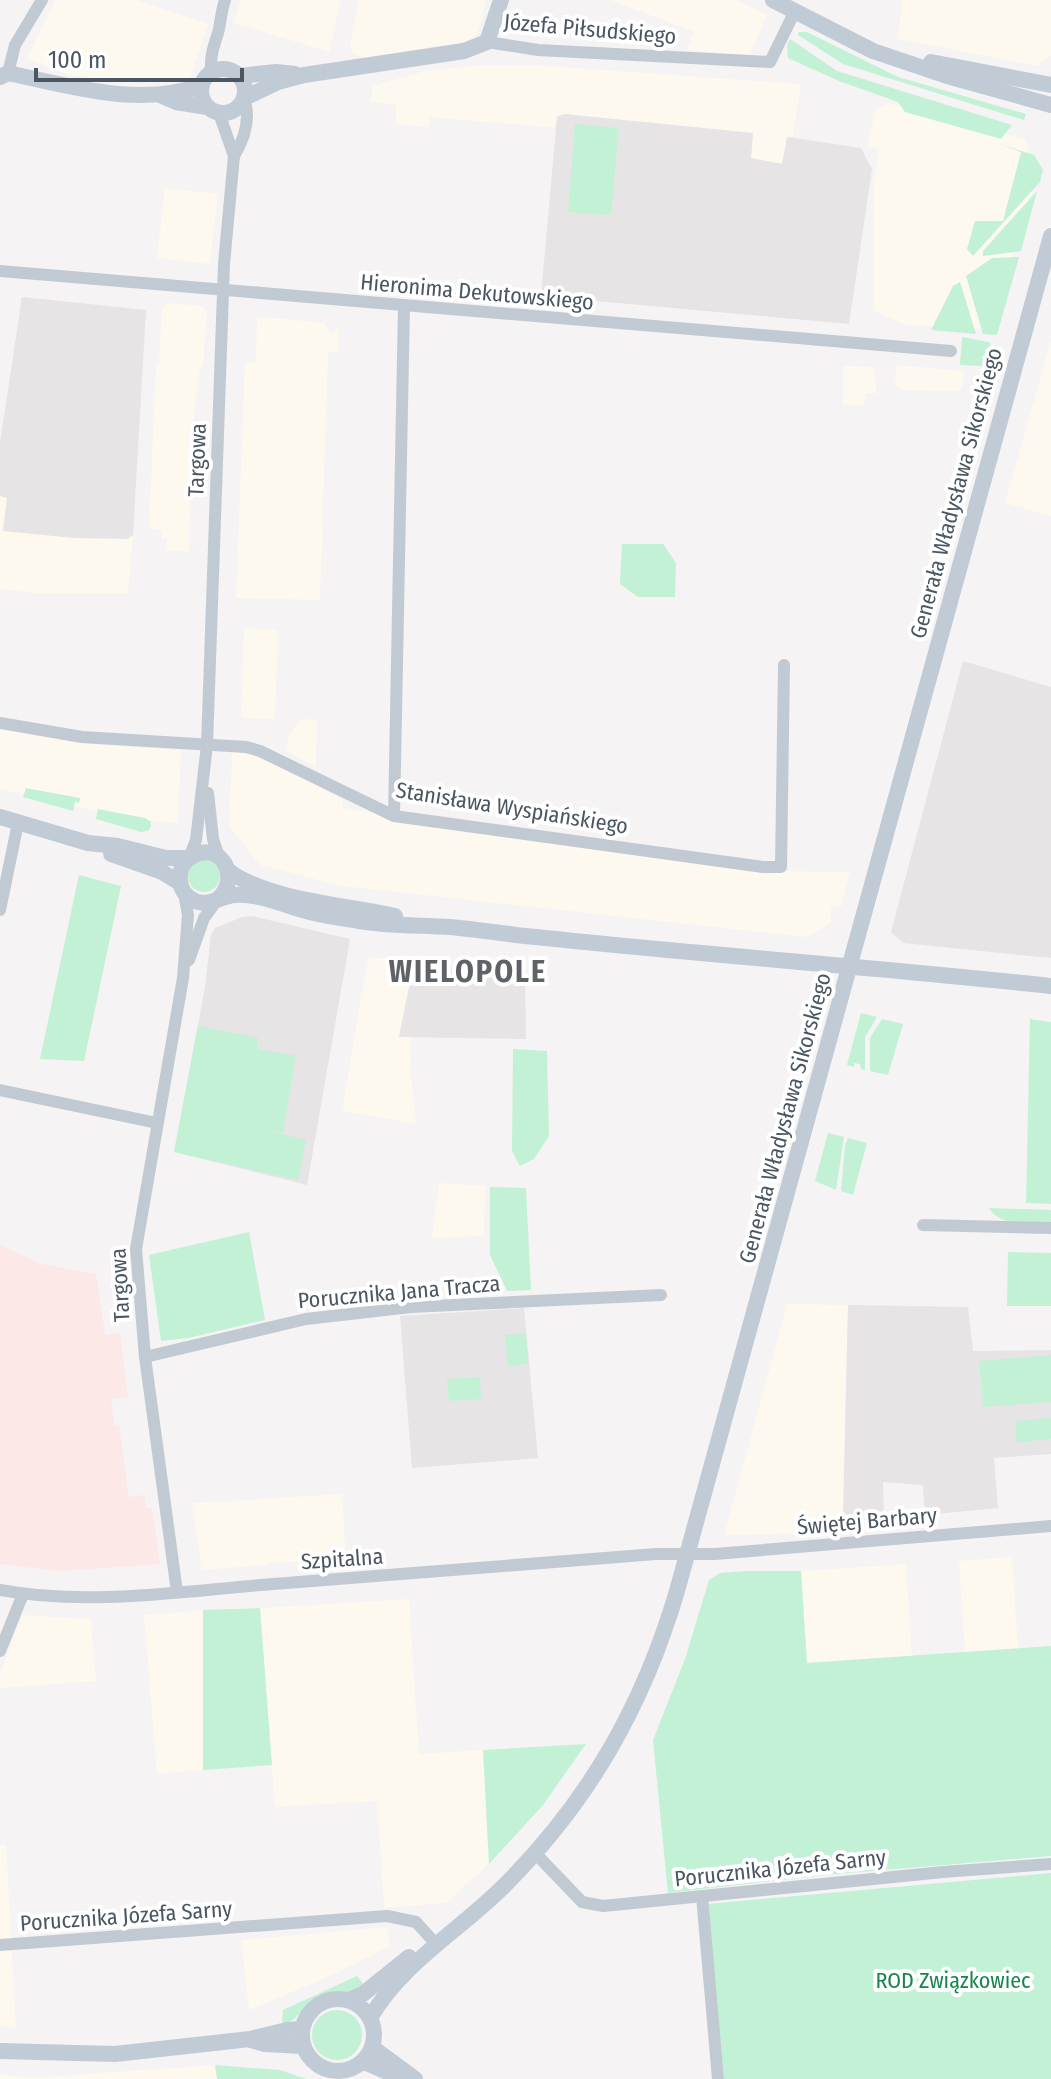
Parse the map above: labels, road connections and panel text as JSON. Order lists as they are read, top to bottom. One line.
{"streets":{"street":["Józefa Piłsudskiego","Hieronima Dekutowskiego","Targowa","Generała Władysława Sikorskiego","Stanisława Wyspiańskiego","Porucznika Jana Tracza","Świętej Barbary","Szpitalna","Porucznika Józefa Sarny"]},"crossings":[["Józefa Piłsudskiego","Targowa"],["Hieronima Dekutowskiego","Targowa"],["Targowa","Stanisława Wyspiańskiego"],["Targowa","Porucznika Jana Tracza"],["Targowa","Szpitalna"],["Generała Władysława Sikorskiego","Świętej Barbary"],["Generała Władysława Sikorskiego","Szpitalna"],["Generała Władysława Sikorskiego","Porucznika Józefa Sarny"],["Świętej Barbary","Szpitalna"]],"districts":["WIELOPOLE"],"parks":["ROD Związkowiec"],"scale_bar":"100 m"}
